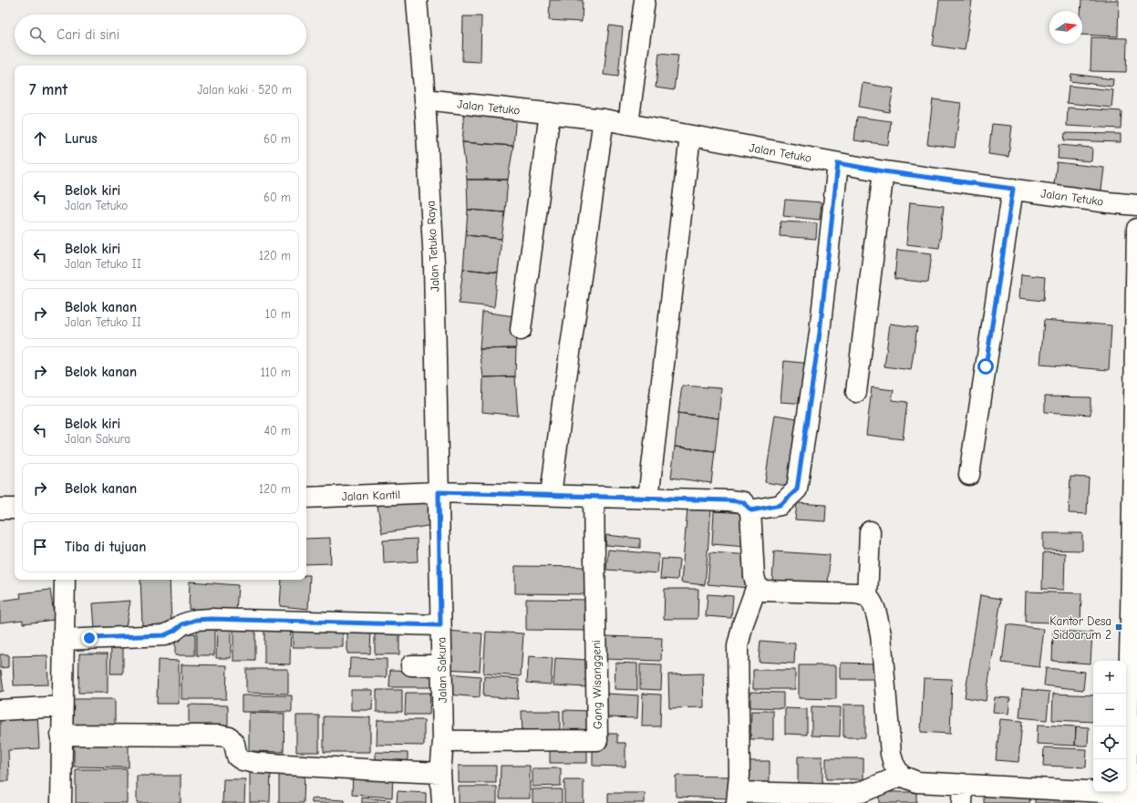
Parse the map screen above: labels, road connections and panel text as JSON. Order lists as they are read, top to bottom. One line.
{"streets":{"street":["Jalan Tetuko","Jalan Tetuko Raya","Jalan Kantil","Jalan Sakura","Gang Wisanggeni"]},"crossings":[["Jalan Tetuko","Jalan Tetuko Raya"],["Jalan Tetuko Raya","Jalan Kantil"],["Jalan Tetuko Raya","Jalan Sakura"],["Jalan Kantil","Jalan Sakura"],["Jalan Kantil","Gang Wisanggeni"],["Jalan Sakura","Gang Wisanggeni"]],"places":{"transit":["Kantor Desa Sidoarum 2"]},"north":"right","page":{"search":"Cari di sini","heading":["7 mnt","Jalan kaki · 520 m"],"list":[["Lurus","60 m"],["Belok kiri","Jalan Tetuko","60 m"],["Belok kiri","Jalan Tetuko II","120 m"],["Belok kanan","Jalan Tetuko II","10 m"],["Belok kanan","110 m"],["Belok kiri","Jalan Sakura","40 m"],["Belok kanan","120 m"],"Tiba di tujuan"],"map_buttons":["+","−"]}}
